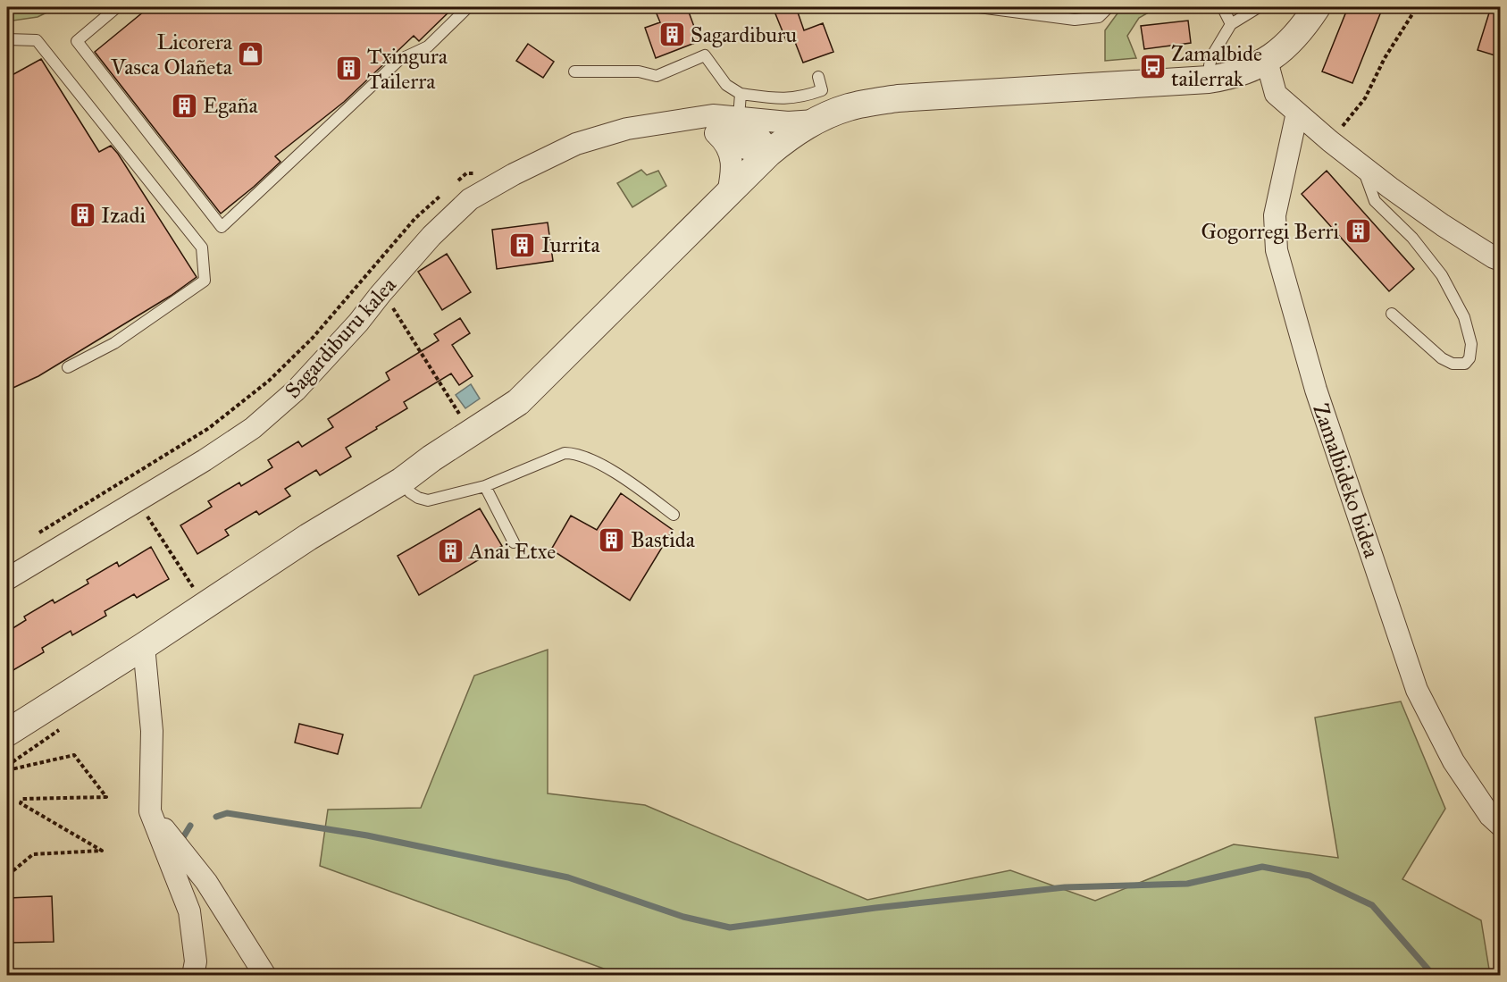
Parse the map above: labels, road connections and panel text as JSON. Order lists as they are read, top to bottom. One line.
{"streets":{"street":["Sagardiburu kalea","Zamalbideko bidea"]},"places":{"building":["Sagardiburu","Txingura Tailerra","Egaña","Izadi","Gogorregi Berri","Iurrita","Bastida","Anai Etxe"],"shop":["Licorera Vasca Olañeta"],"bus stop":["Zamalbide tailerrak"]}}
